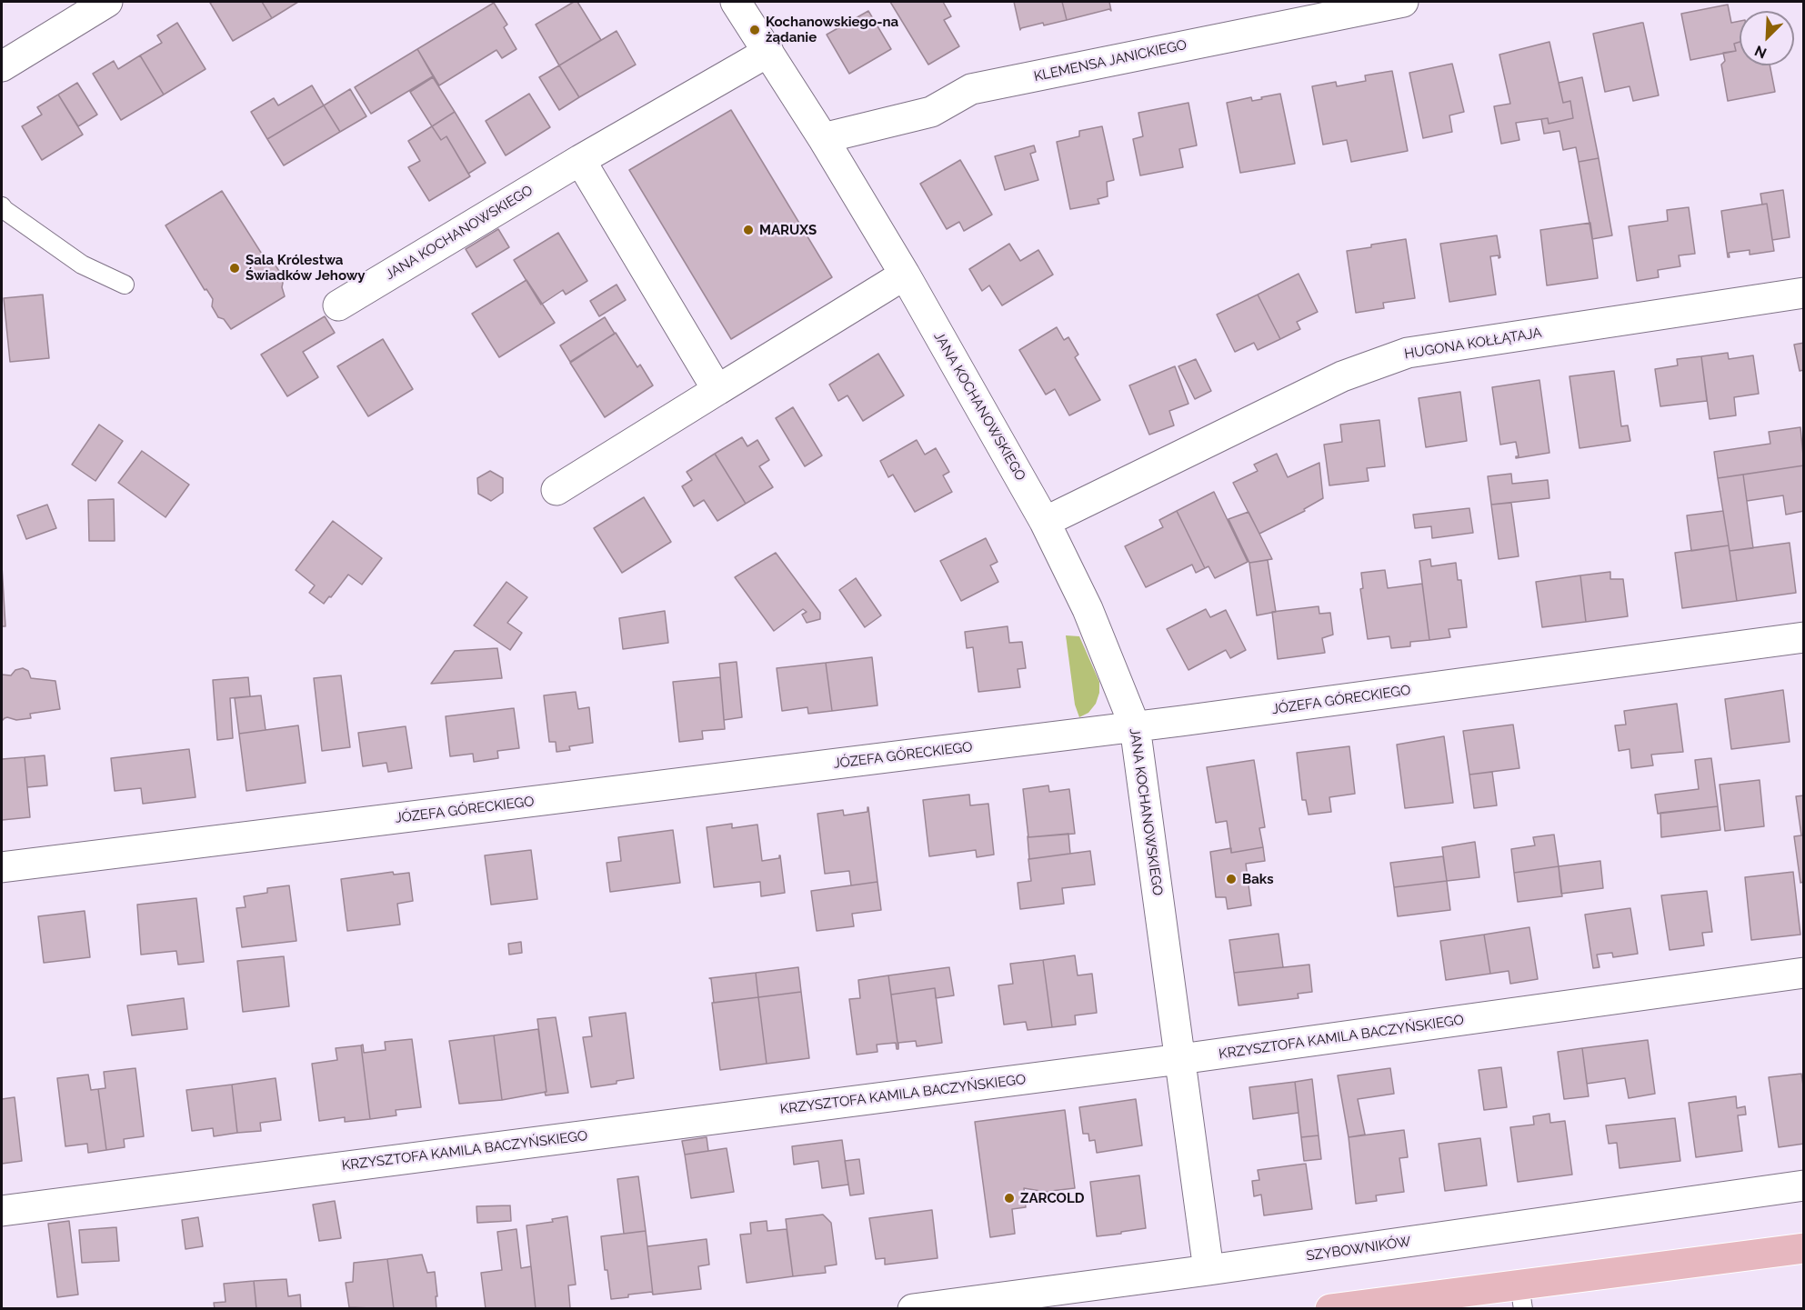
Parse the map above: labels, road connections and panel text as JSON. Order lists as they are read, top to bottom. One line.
{"streets":{"street":["KLEMENSA JANICKIEGO","JANA KOCHANOWSKIEGO","HUGONA KOŁŁĄTAJA","JÓZEFA GÓRECKIEGO","KRZYSZTOFA KAMILA BACZYŃSKIEGO","SZYBOWNIKÓW"]},"crossings":[["KLEMENSA JANICKIEGO","JANA KOCHANOWSKIEGO"],["JANA KOCHANOWSKIEGO","HUGONA KOŁŁĄTAJA"],["JANA KOCHANOWSKIEGO","JÓZEFA GÓRECKIEGO"],["JANA KOCHANOWSKIEGO","KRZYSZTOFA KAMILA BACZYŃSKIEGO"],["JANA KOCHANOWSKIEGO","SZYBOWNIKÓW"]],"places":["Kochanowskiego-na żądanie","MARUXS","Sala Królestwa Świadków Jehowy","Baks","ZARCOLD"],"north":"bottom left"}
